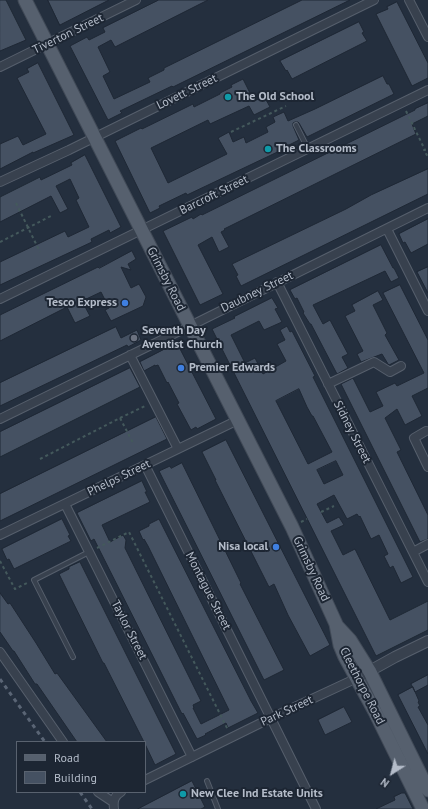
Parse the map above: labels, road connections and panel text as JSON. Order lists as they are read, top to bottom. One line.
{"streets":{"main road":["Grimsby Road","Cleethorpe Road"],"street":["Tiverton Street","Lovett Street","Barcroft Street","Daubney Street","Sidney Street","Phelps Street","Montague Street","Taylor Street","Park Street"]},"crossings":[["Tiverton Street","Grimsby Road"],["Lovett Street","Grimsby Road"],["Barcroft Street","Grimsby Road"],["Grimsby Road","Daubney Street"],["Grimsby Road","Phelps Street"],["Grimsby Road","Cleethorpe Road"],["Daubney Street","Sidney Street"],["Phelps Street","Montague Street"],["Phelps Street","Taylor Street"],["Montague Street","Park Street"],["Taylor Street","Park Street"],["Cleethorpe Road","Park Street"]],"places":["The Old School","The Classrooms","Tesco Express","Seventh Day Aventist Church","Premier Edwards","Nisa local","New Clee Ind Estate Units"],"legend":["Road","Building"],"north":"bottom left"}
